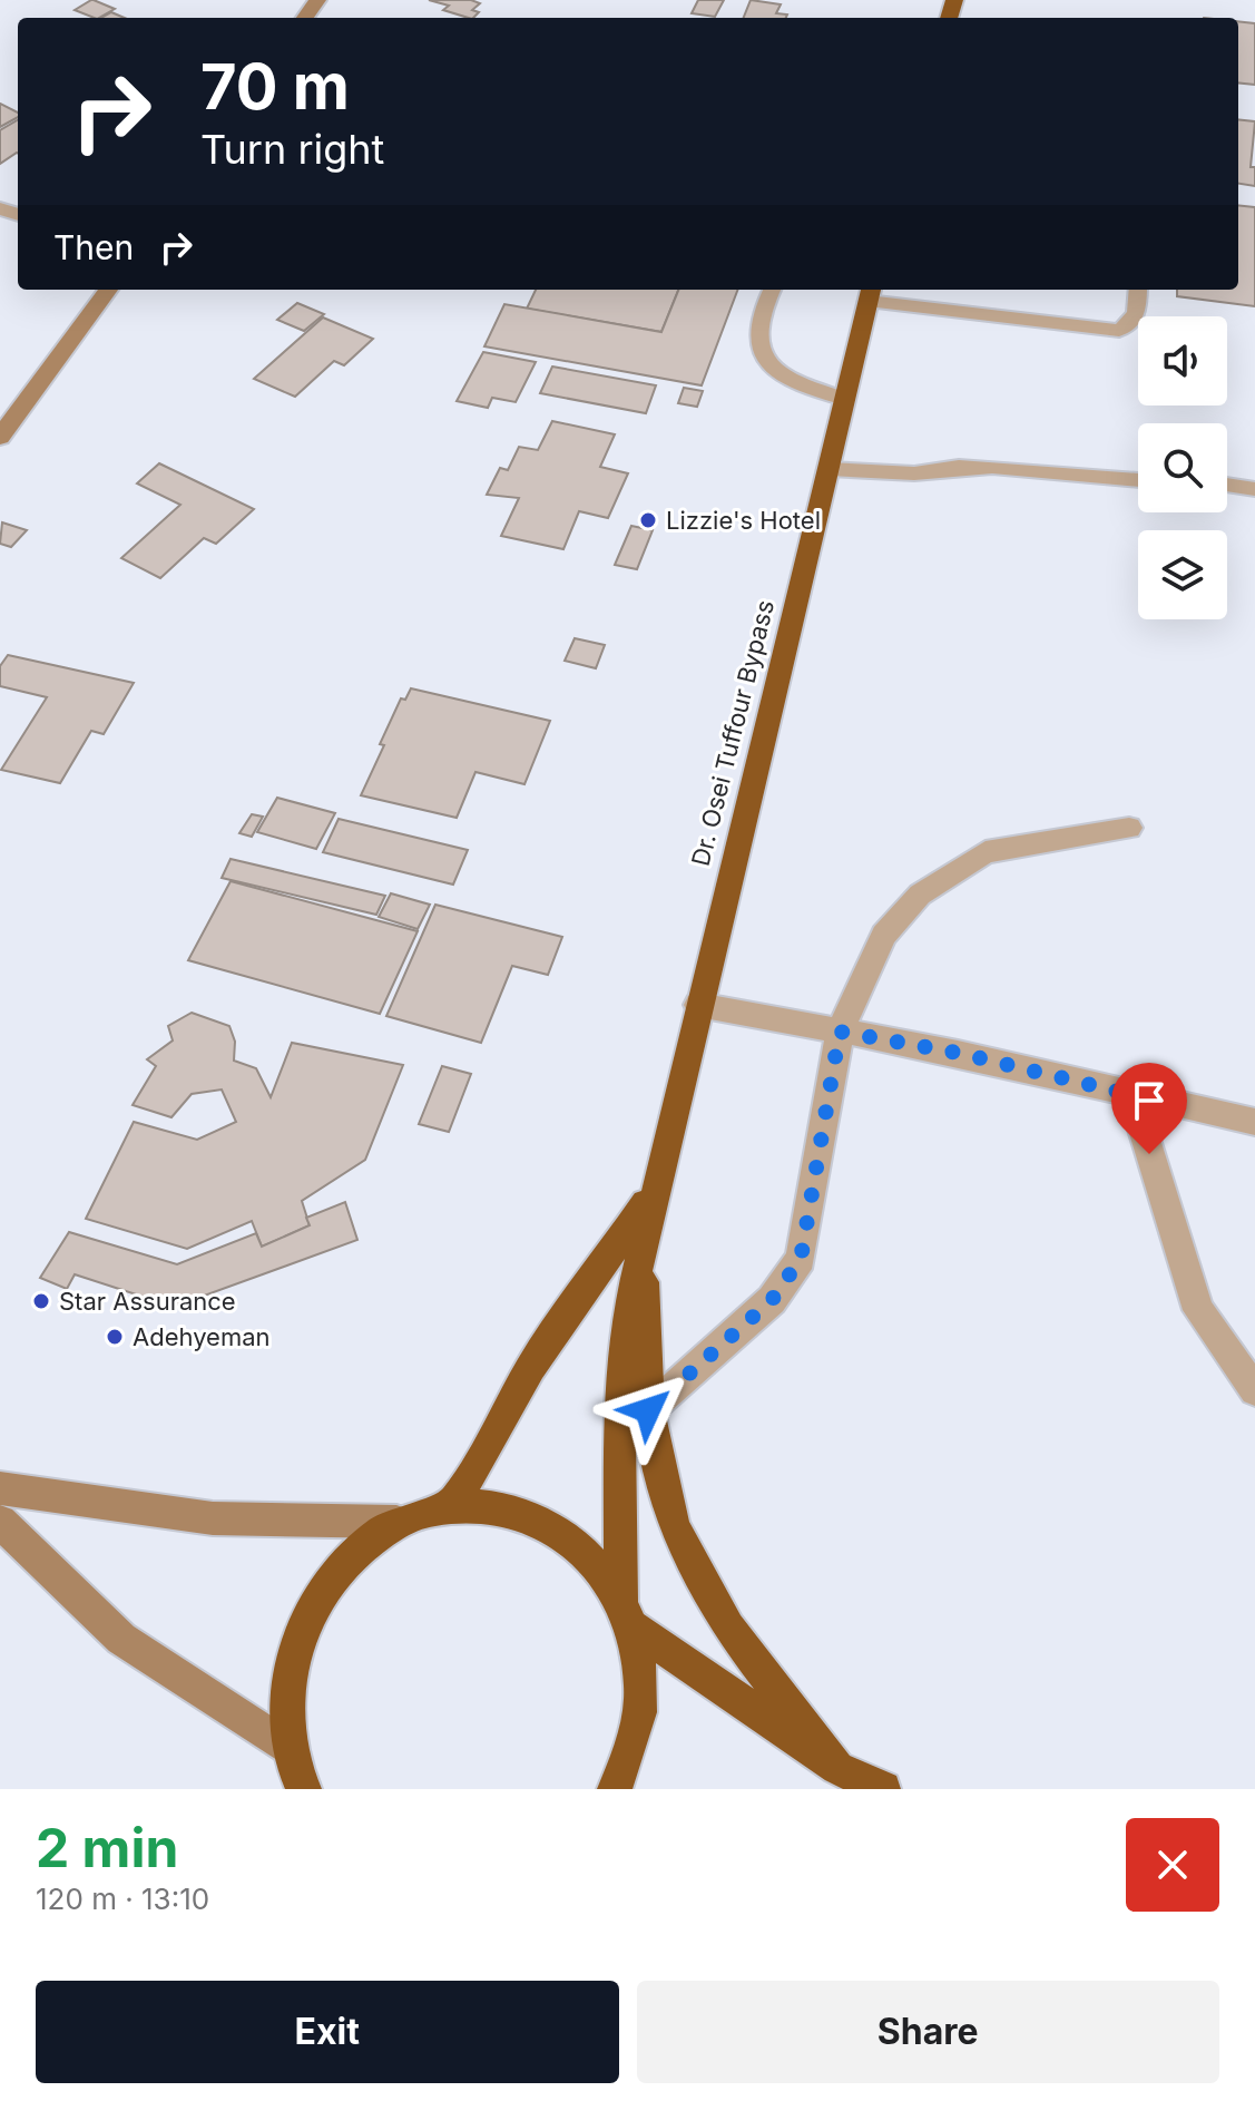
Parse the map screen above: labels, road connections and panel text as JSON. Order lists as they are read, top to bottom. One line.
{"streets":{"highway":["Dr. Osei Tuffour Bypass"]},"places":["Lizzie's Hotel","Star Assurance","Adehyeman"],"page":{"turn":["70 m","Turn right"],"then":"Then","heading":["2 min","120 m · 13:10"],"buttons":["Exit","Share"]}}
